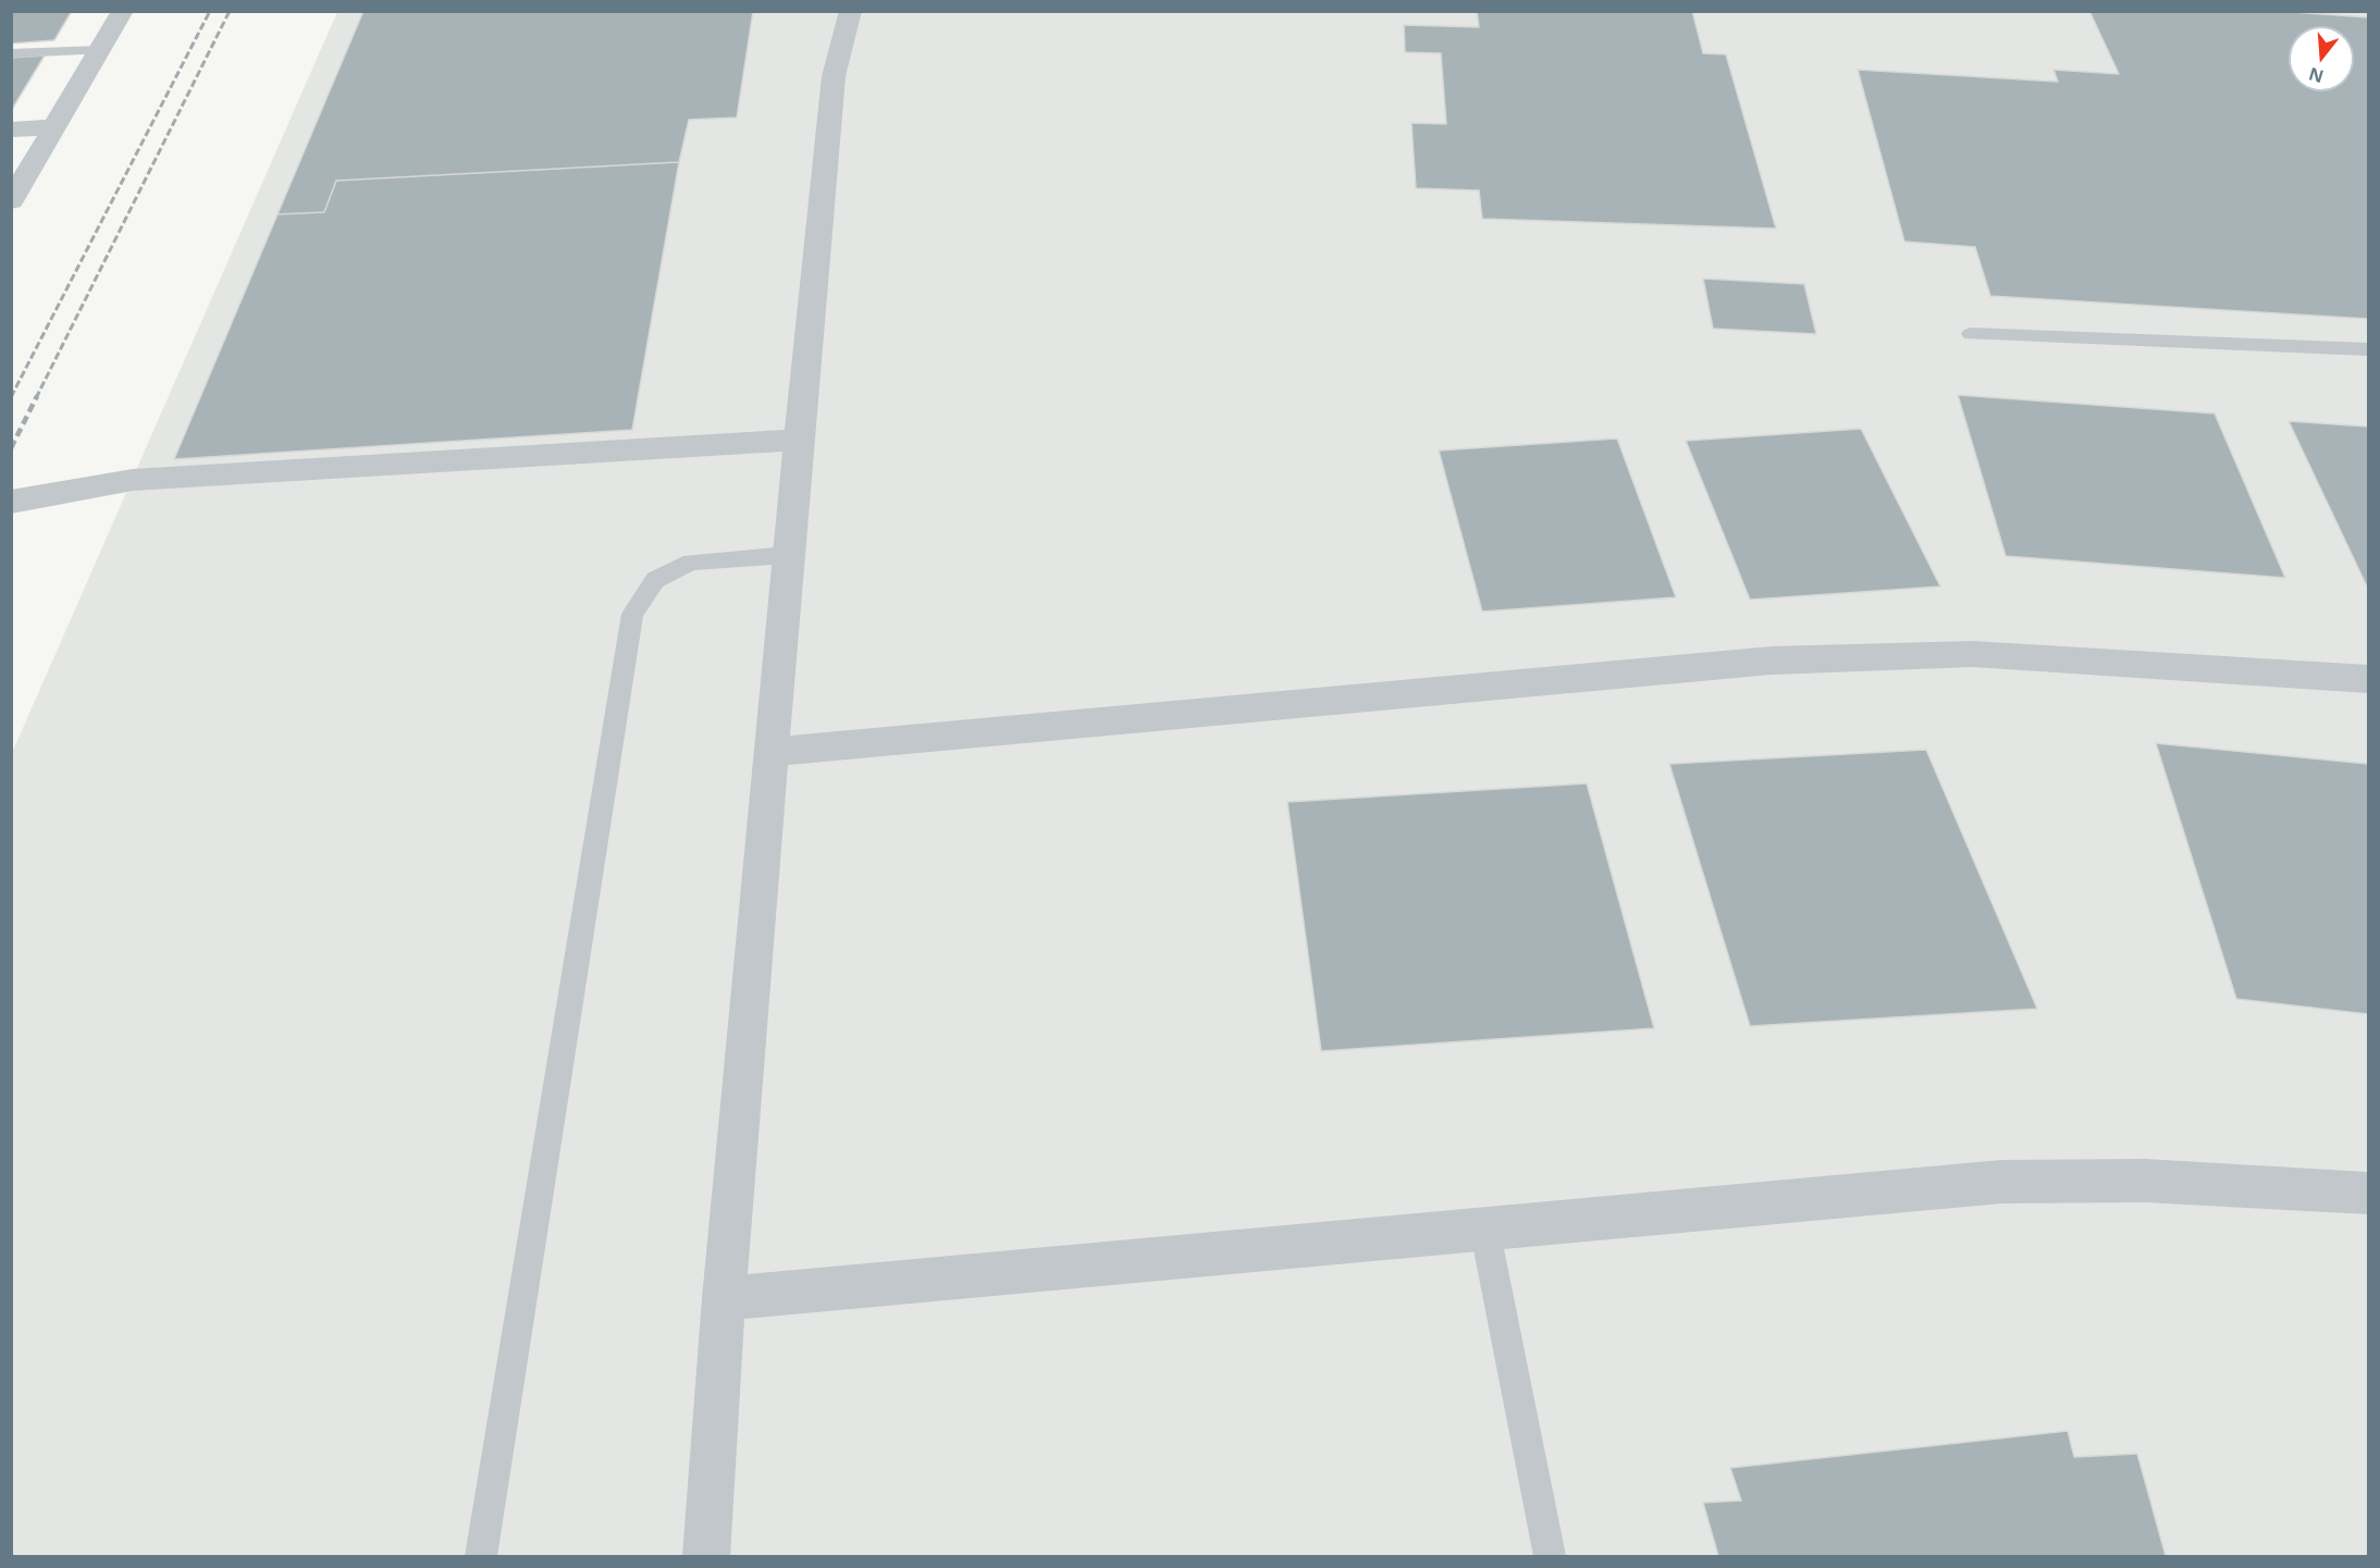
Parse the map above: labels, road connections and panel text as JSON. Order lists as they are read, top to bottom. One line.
{"north":"bottom"}
